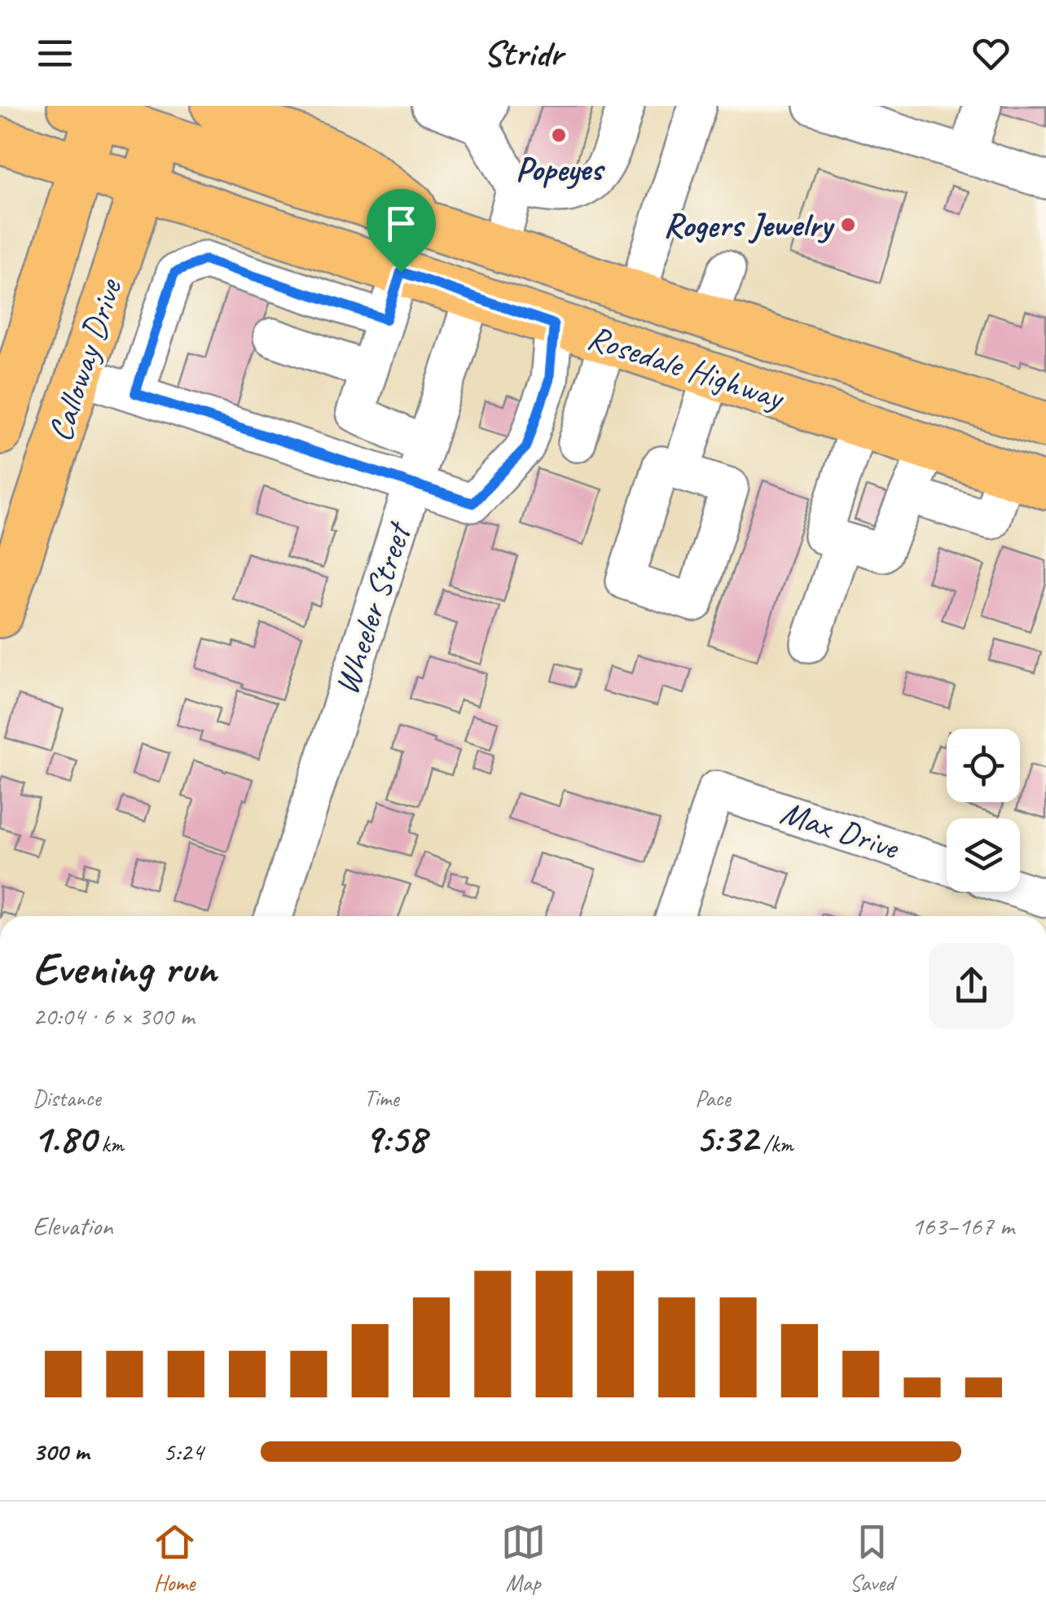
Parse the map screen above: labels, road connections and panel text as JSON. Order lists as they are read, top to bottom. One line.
{"streets":{"main road":["Calloway Drive","Rosedale Highway"],"street":["Wheeler Street","Max Drive"]},"crossings":[["Calloway Drive","Rosedale Highway"],["Rosedale Highway","Wheeler Street"]],"places":["Popeyes","Rogers Jewelry"],"page":{"header":"Stridr","heading":["Evening run","20:04 · 6 × 300 m"],"stats":[["Distance","1.80 km"],["Time","9:58"],["Pace","5:32 /km"]],"chart":["Elevation","163–167 m"],"list":[{"name":"300 m","note":"5:24"}],"tabs":["Home","Map","Saved"]}}
